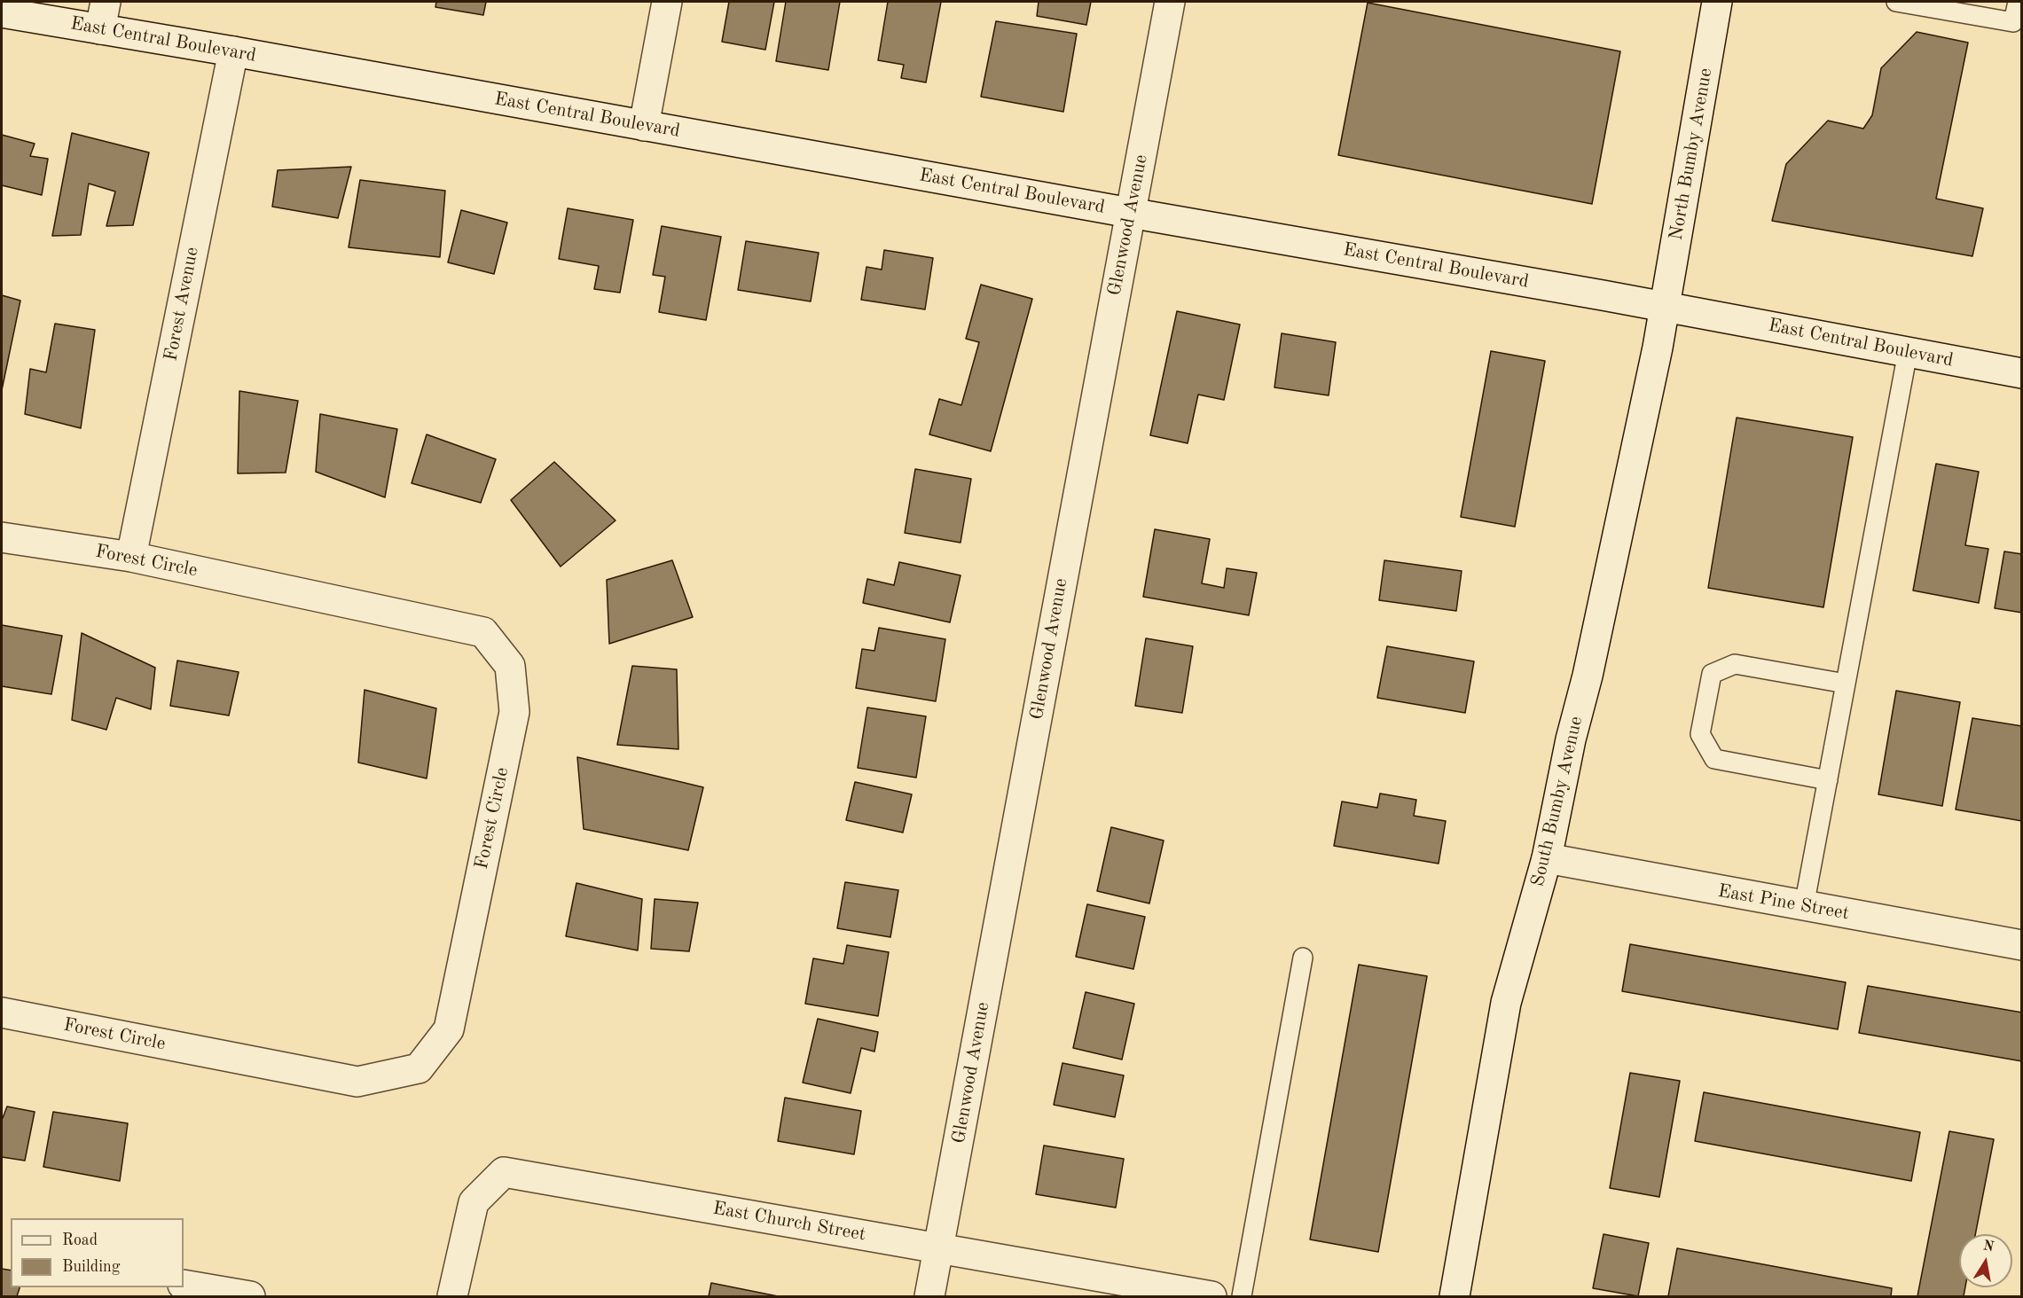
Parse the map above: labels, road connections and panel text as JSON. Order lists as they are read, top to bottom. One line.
{"streets":{"street":["East Central Boulevard","North Bumby Avenue","Glenwood Avenue","Forest Avenue","Forest Circle","South Bumby Avenue","East Pine Street","East Church Street"]},"crossings":[["East Central Boulevard","North Bumby Avenue"],["East Central Boulevard","Glenwood Avenue"],["East Central Boulevard","Forest Avenue"],["East Central Boulevard","South Bumby Avenue"],["North Bumby Avenue","South Bumby Avenue"],["Glenwood Avenue","East Church Street"],["Forest Avenue","Forest Circle"],["South Bumby Avenue","East Pine Street"]],"legend":["Road","Building"],"north":"top"}
